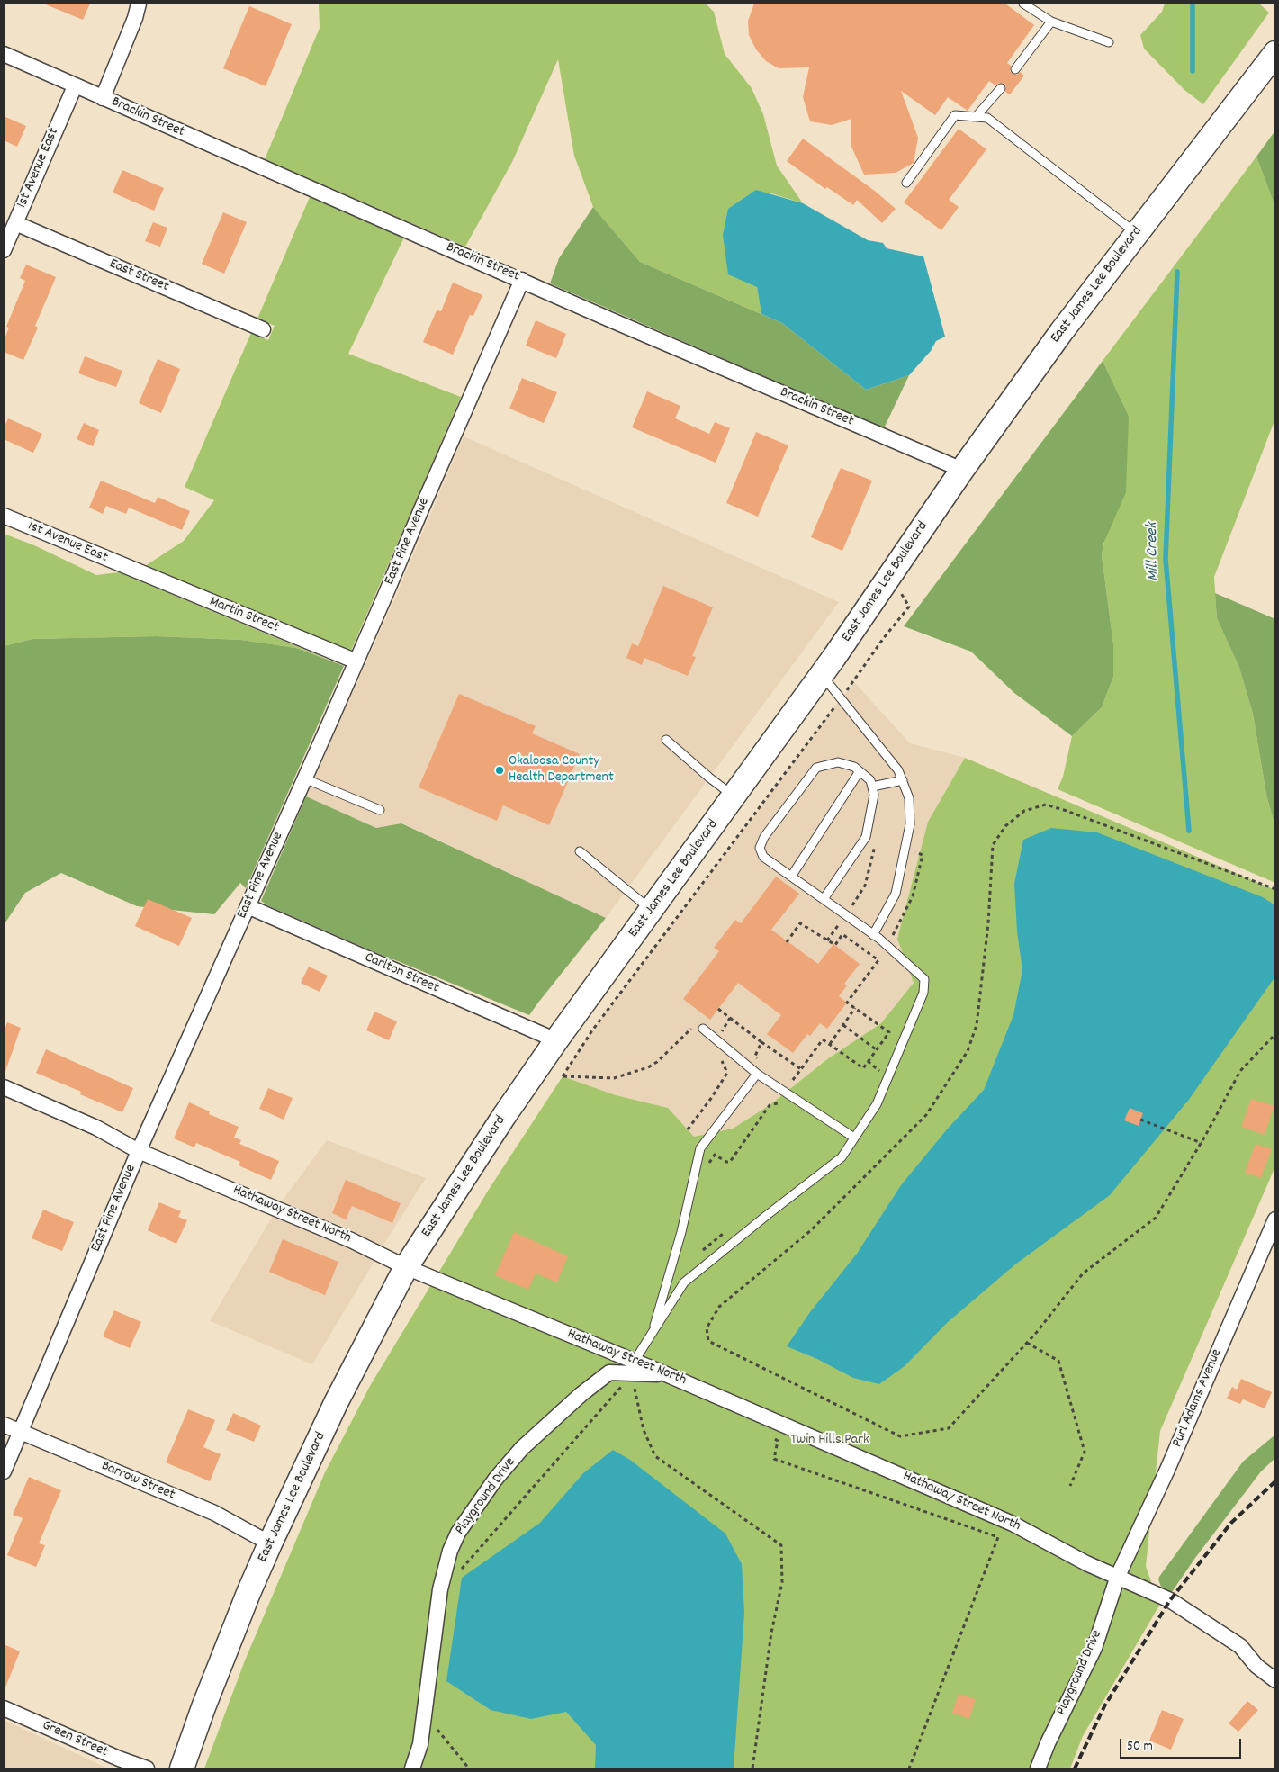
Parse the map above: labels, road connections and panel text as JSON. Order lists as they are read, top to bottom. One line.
{"streets":{"main road":["East James Lee Boulevard"],"street":["Brackin Street","1st Avenue East","East Street","East Pine Avenue","Martin Street","Carlton Street","Hathaway Street North","Purl Adams Avenue","Barrow Street","Playground Drive","Green Street"]},"crossings":[["Brackin Street","1st Avenue East"],["Brackin Street","East James Lee Boulevard"],["Brackin Street","East Pine Avenue"],["1st Avenue East","East Street"],["1st Avenue East","Martin Street"],["East James Lee Boulevard","Carlton Street"],["East James Lee Boulevard","Hathaway Street North"],["East James Lee Boulevard","Barrow Street"],["East Pine Avenue","Martin Street"],["East Pine Avenue","Carlton Street"],["East Pine Avenue","Hathaway Street North"],["East Pine Avenue","Barrow Street"],["Hathaway Street North","Purl Adams Avenue"],["Hathaway Street North","Playground Drive"],["Purl Adams Avenue","Playground Drive"]],"water":["Mill Creek"],"parks":["Twin Hills Park"],"places":["Okaloosa County Health Department"],"scale_bar":"50 m"}
